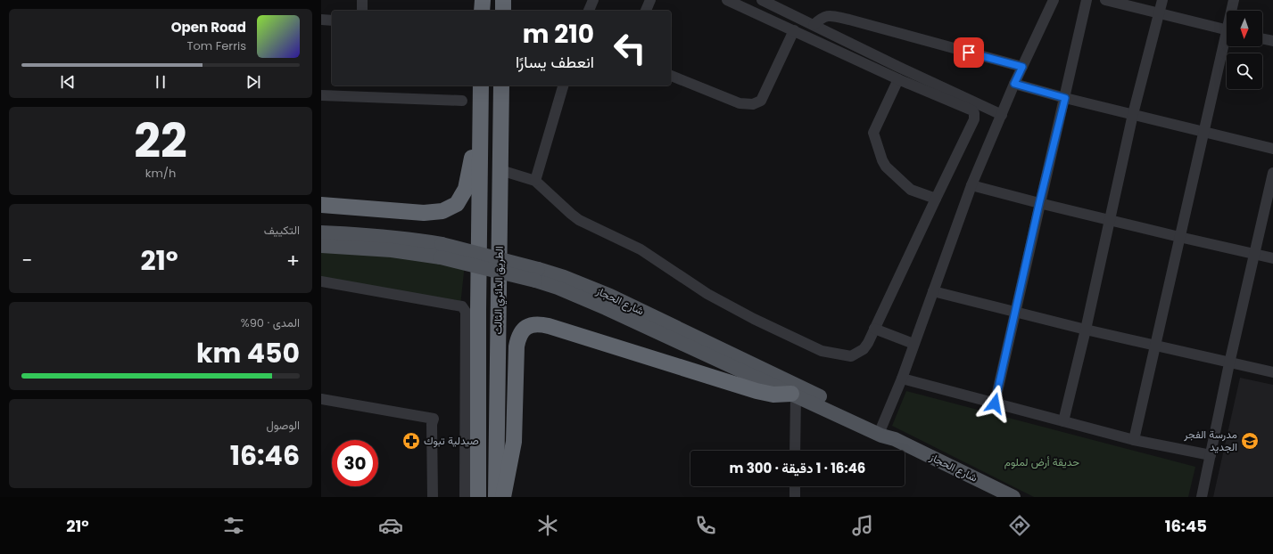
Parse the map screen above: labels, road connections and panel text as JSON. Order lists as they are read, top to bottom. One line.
{"streets":{"highway":["الطريق الدائري الثالث"],"main road":["شارع الحجاز"]},"parks":["حديقة أرض لملوم"],"places":{"pharmacy":["صيدلية تبوك"],"school or university":["مدرسة الفجر الجديد"]},"north":"bottom","page":{"turn":["210 m","انعطف يسارًا"],"song":["Open Road","Tom Ferris"],"tile":[["22","km/h"],"التكييف",["المدى · 90%","450 km"],["الوصول","16:46"]],"heat":["−","21°","+"],"limit":"30","trip":"16:46 · 1 دقيقة · 300 m","tabs":["16:45","21°"]}}
